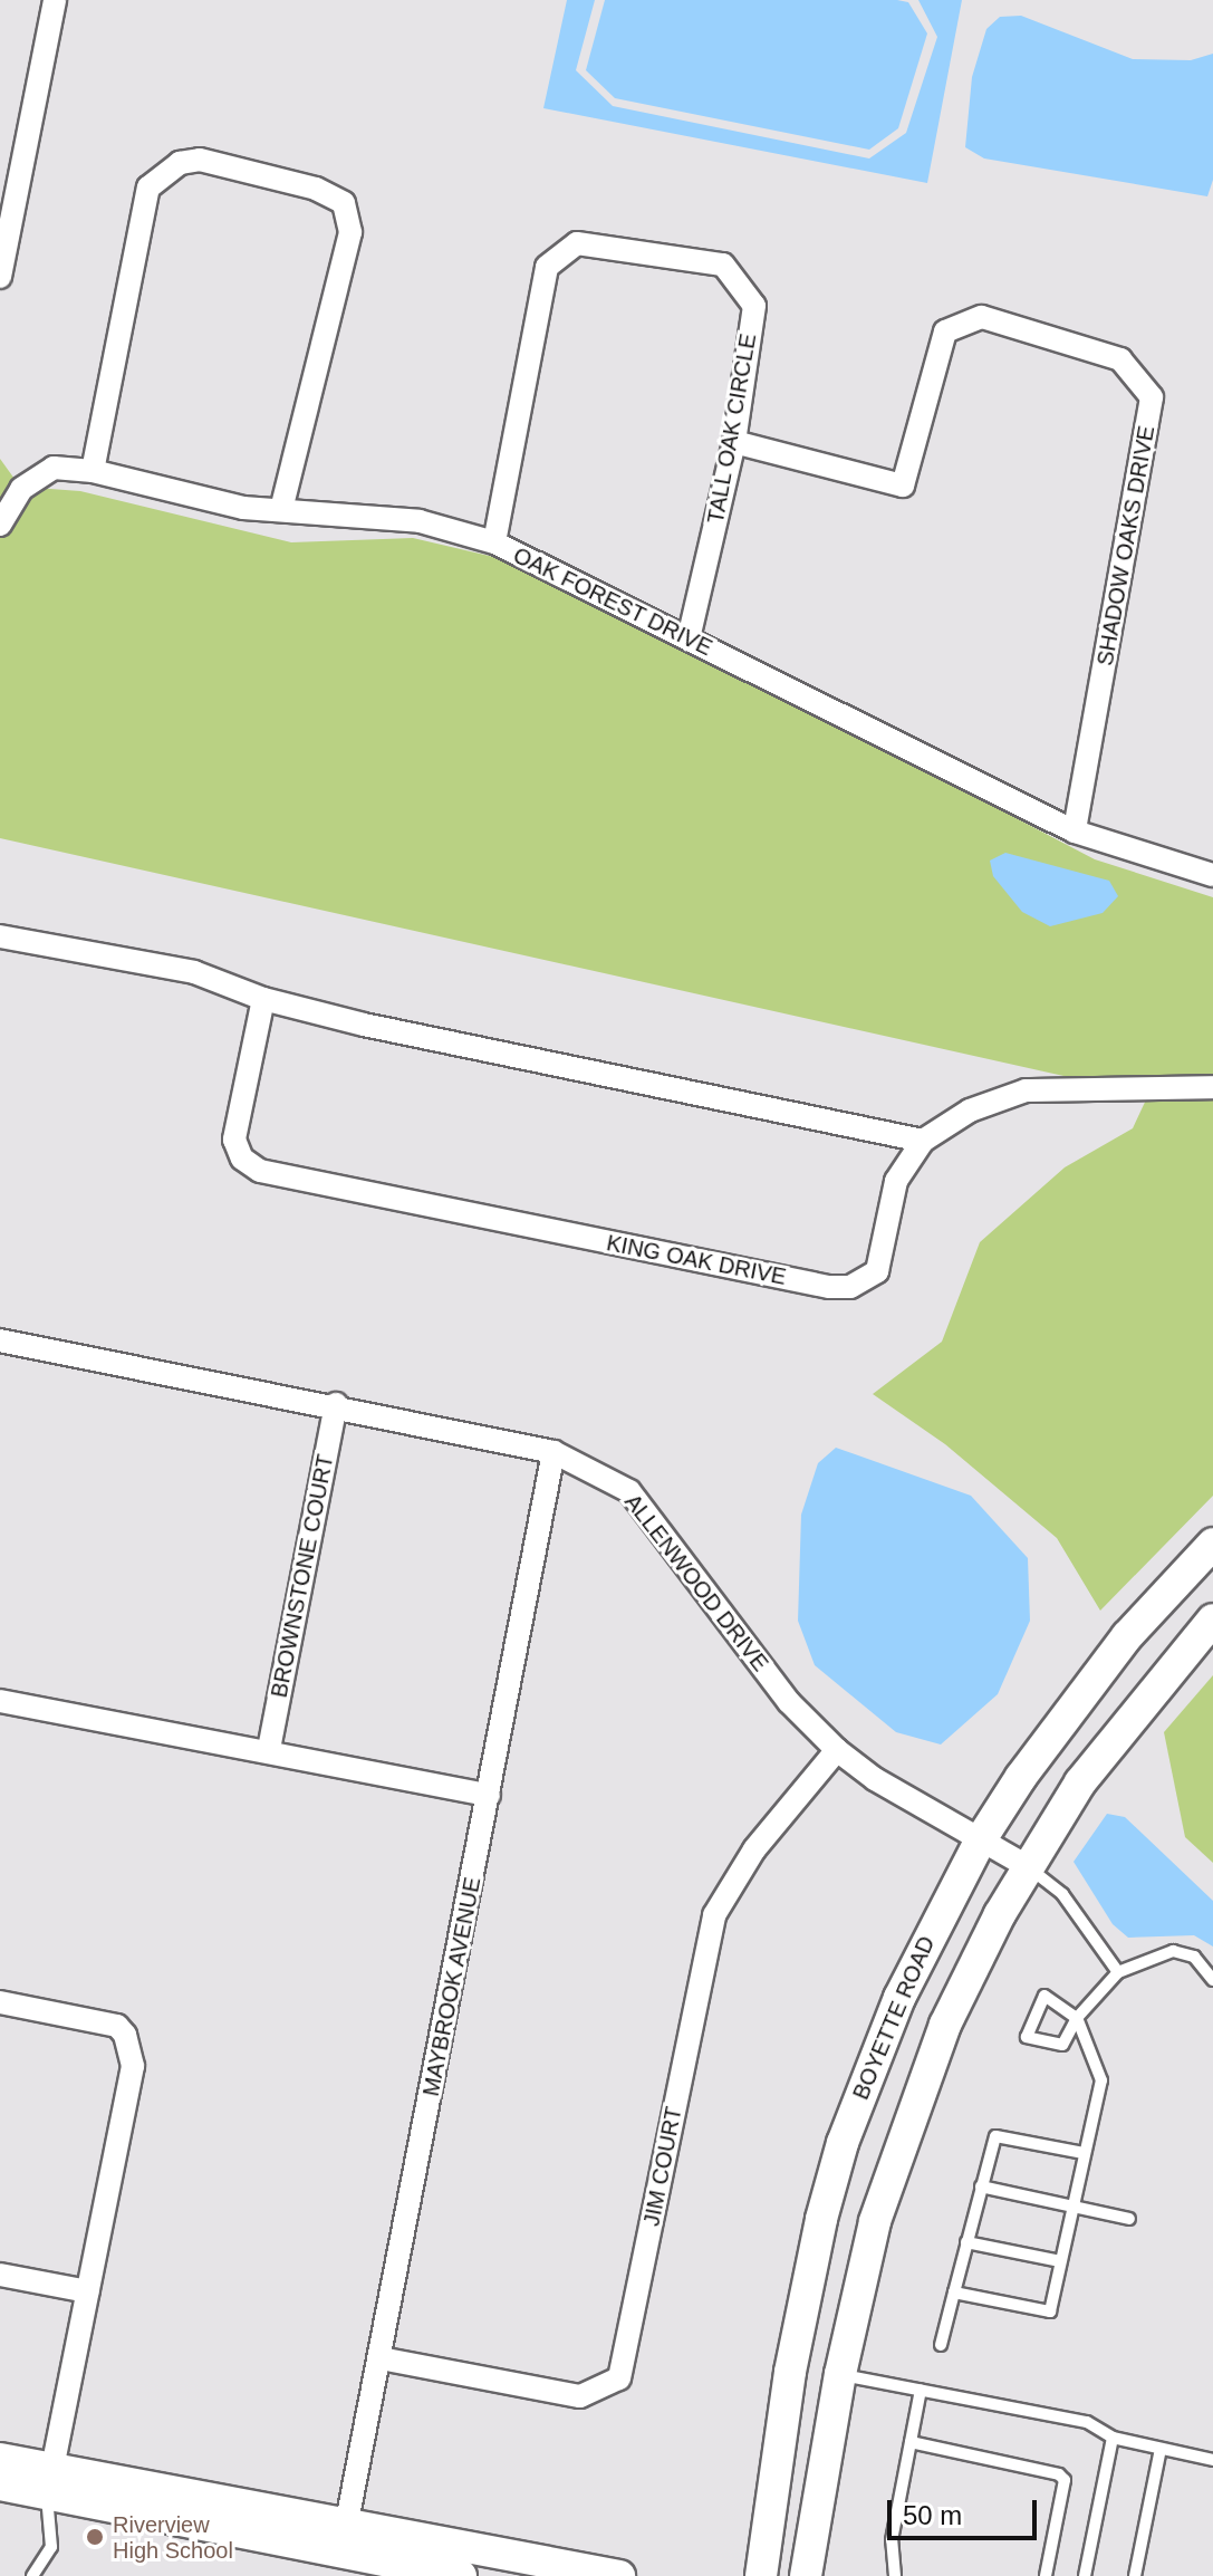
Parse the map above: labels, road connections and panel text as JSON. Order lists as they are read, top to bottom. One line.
{"streets":{"main road":["BOYETTE ROAD"],"street":["TALL OAK CIRCLE","SHADOW OAKS DRIVE","OAK FOREST DRIVE","KING OAK DRIVE","BROWNSTONE COURT","ALLENWOOD DRIVE","MAYBROOK AVENUE","JIM COURT"]},"crossings":[["TALL OAK CIRCLE","SHADOW OAKS DRIVE"],["TALL OAK CIRCLE","OAK FOREST DRIVE"],["SHADOW OAKS DRIVE","OAK FOREST DRIVE"],["BROWNSTONE COURT","ALLENWOOD DRIVE"],["ALLENWOOD DRIVE","MAYBROOK AVENUE"],["ALLENWOOD DRIVE","BOYETTE ROAD"],["ALLENWOOD DRIVE","JIM COURT"],["MAYBROOK AVENUE","JIM COURT"]],"places":["Riverview High School"],"scale_bar":"50 m"}
